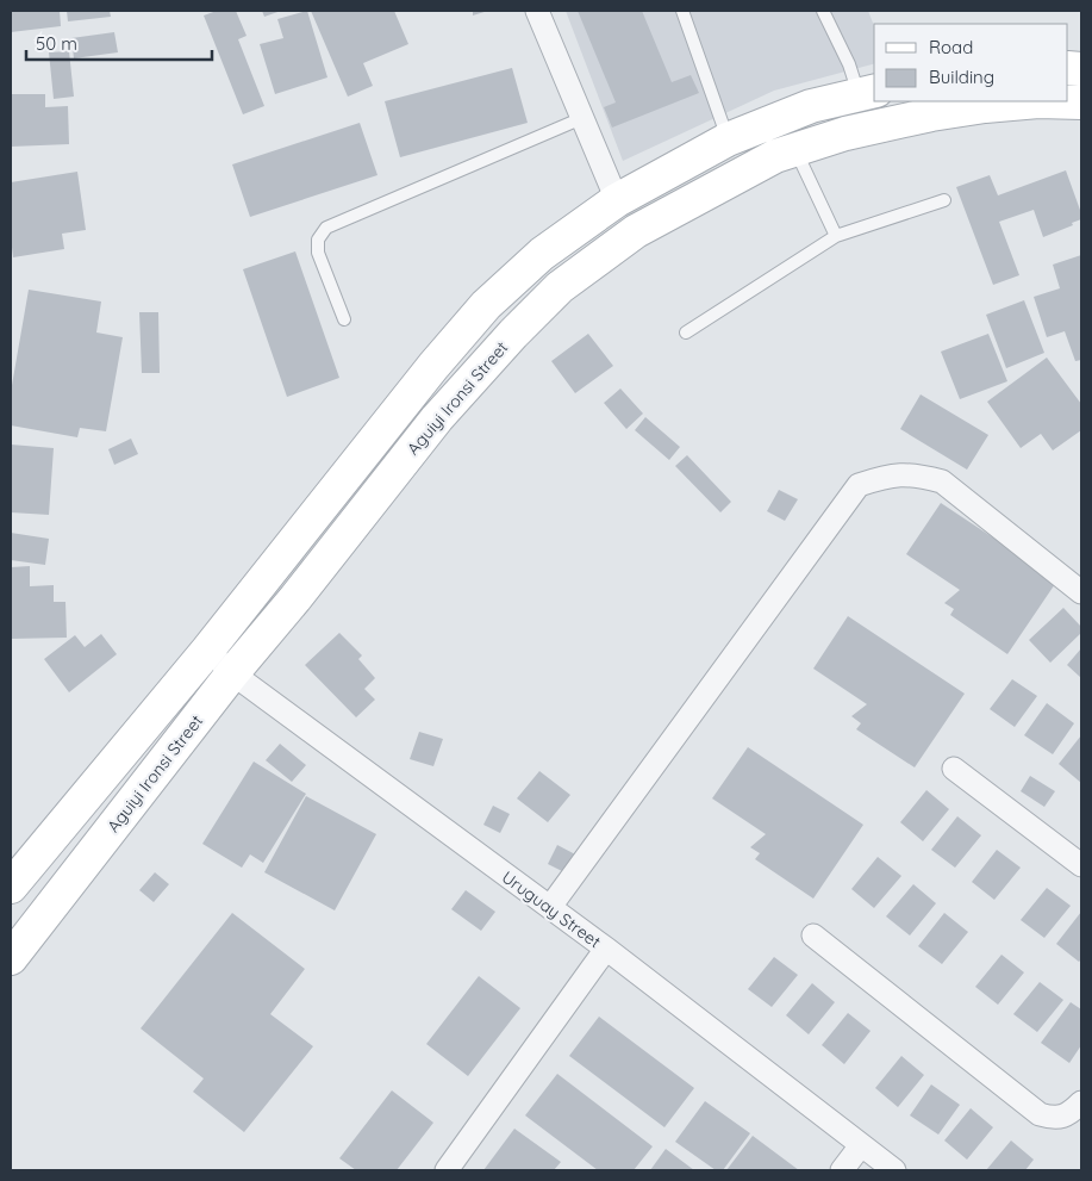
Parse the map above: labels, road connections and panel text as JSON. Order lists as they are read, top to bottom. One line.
{"streets":{"main road":["Aguiyi Ironsi Street"],"street":["Uruguay Street"]},"crossings":[["Aguiyi Ironsi Street","Uruguay Street"]],"legend":["Road","Building"],"scale_bar":"50 m"}
